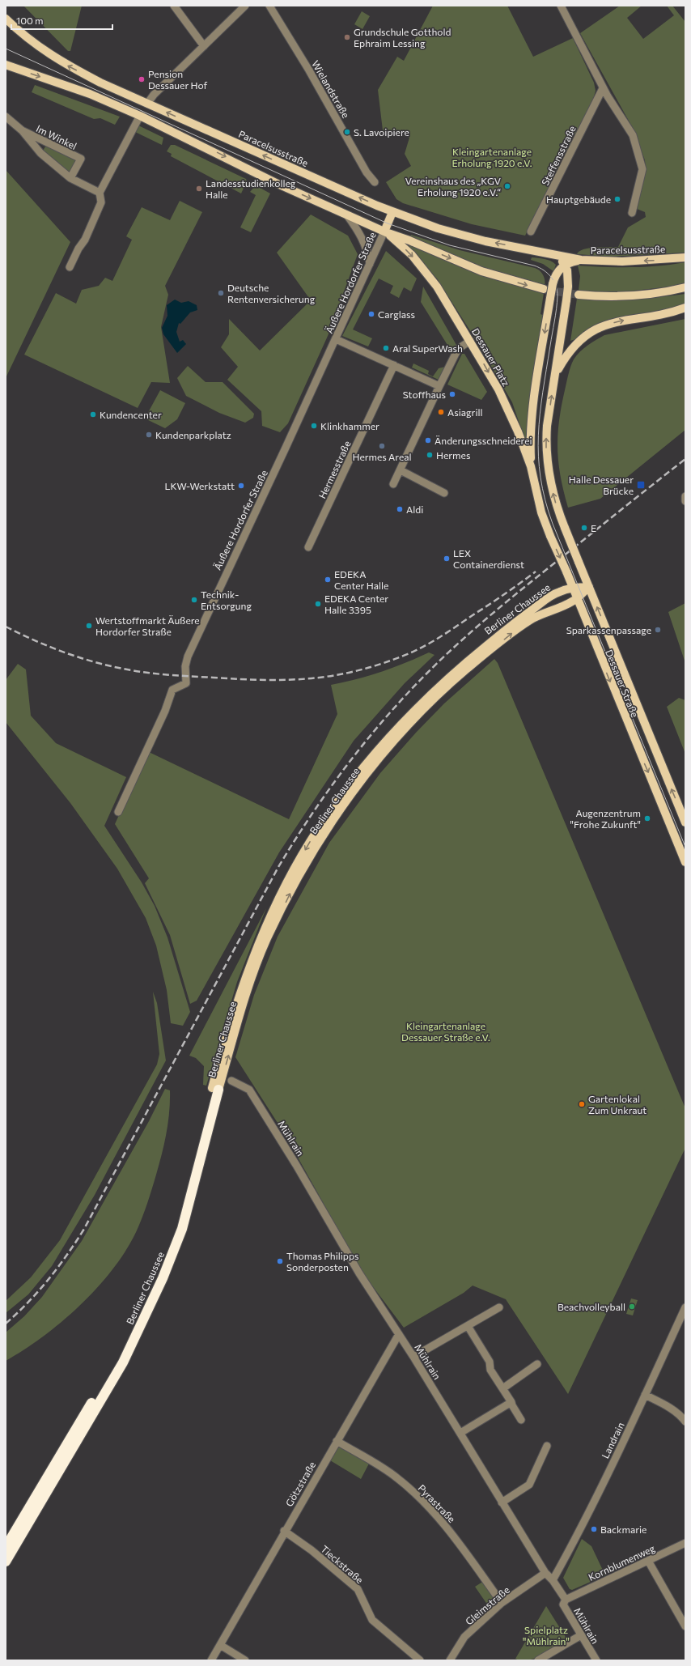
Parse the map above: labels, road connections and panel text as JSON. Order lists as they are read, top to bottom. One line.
{"streets":{"highway":["Berliner Chaussee"],"main road":["Paracelsusstraße","Dessauer Platz","Dessauer Straße"],"street":["Wielandstraße","Im Winkel","Steffensstraße","Äußere Hordorfer Straße","Hermesstraße","Mühlrain","Landrain","Götzstraße","Pyrastraße","Kornblumenweg","Tieckstraße","Gleimstraße"]},"crossings":[["Äußere Hordorfer Straße","Dessauer Platz"],["Dessauer Platz","Dessauer Straße"],["Berliner Chaussee","Dessauer Straße"],["Mühlrain","Landrain"],["Mühlrain","Götzstraße"],["Mühlrain","Kornblumenweg"],["Mühlrain","Gleimstraße"],["Götzstraße","Pyrastraße"],["Götzstraße","Tieckstraße"],["Pyrastraße","Gleimstraße"]],"one_way":["Dessauer Platz"],"parks":["Kleingartenanlage Erholung 1920 e.V.","Kleingartenanlage Dessauer Straße e.V.","Spielplatz \"Mühlrain\""],"places":{"other":["Grundschule Gotthold Ephraim Lessing","Pension Dessauer Hof","S. Lavoipiere","Vereinshaus des „KGV Erholung 1920 e.V.“","Landesstudienkolleg Halle","Hauptgebäude","Deutsche Rentenversicherung","Carglass","Aral SuperWash","Stoffhaus","Asiagrill","Kundencenter","Klinkhammer","Kundenparkplatz","Änderungsschneiderei","Hermes Areal","Hermes","LKW-Werkstatt","Aldi","E","LEX Containerdienst","EDEKA Center Halle","Technik- Entsorgung","EDEKA Center Halle 3395","Wertstoffmarkt Äußere Hordorfer Straße","Sparkassenpassage","Augenzentrum \"Frohe Zukunft\"","Gartenlokal Zum Unkraut","Thomas Philipps Sonderposten","Beachvolleyball","Backmarie"],"transit":["Halle Dessauer Brücke"]},"scale_bar":"100 m"}
